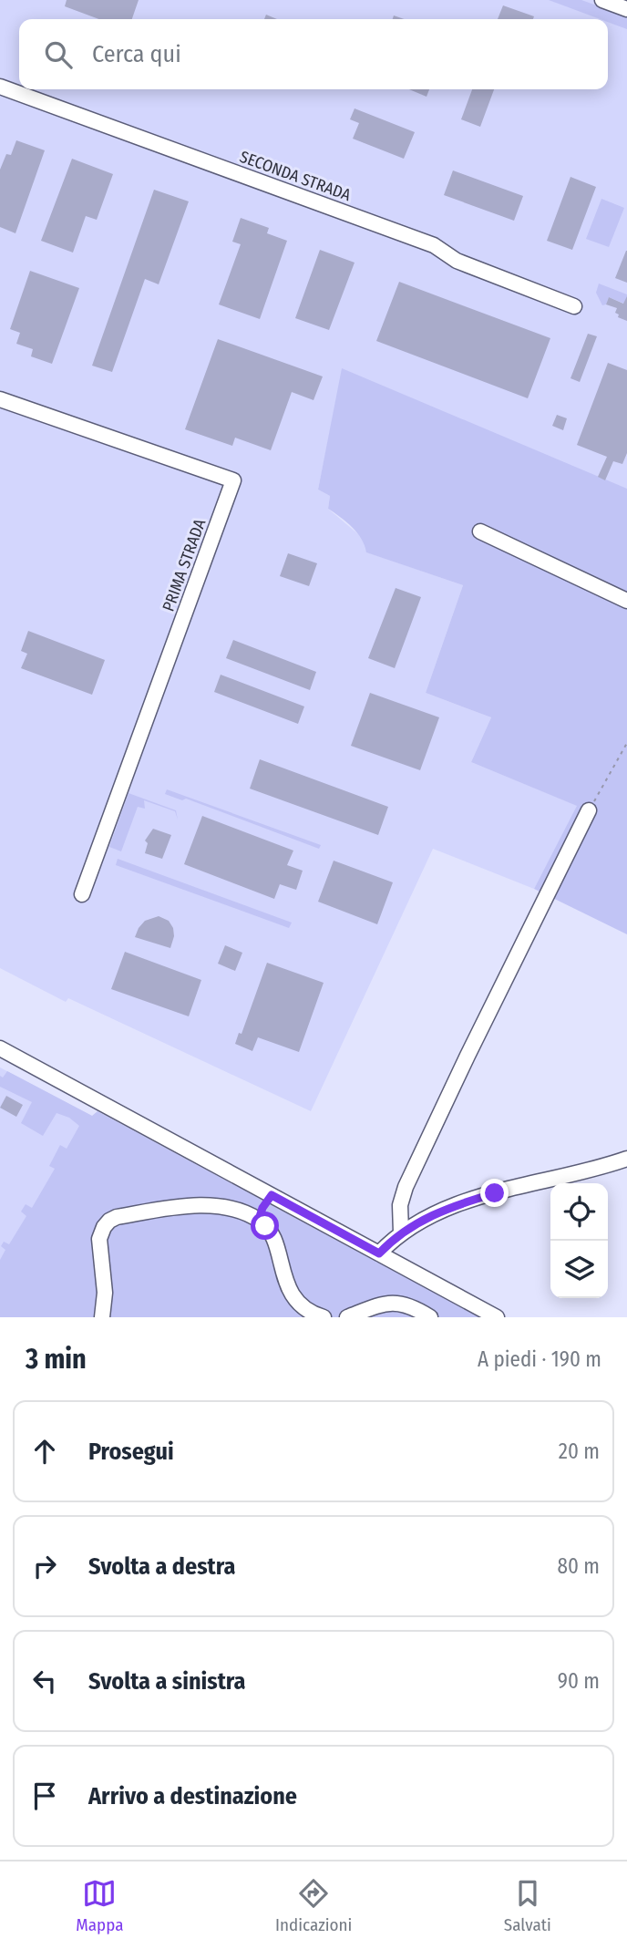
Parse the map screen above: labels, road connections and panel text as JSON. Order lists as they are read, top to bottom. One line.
{"streets":{"street":["SECONDA STRADA","PRIMA STRADA"]},"page":{"search":"Cerca qui","heading":["3 min","A piedi · 190 m"],"list":[["Prosegui","20 m"],["Svolta a destra","80 m"],["Svolta a sinistra","90 m"],"Arrivo a destinazione"],"nav":["Mappa","Indicazioni","Salvati"]}}
